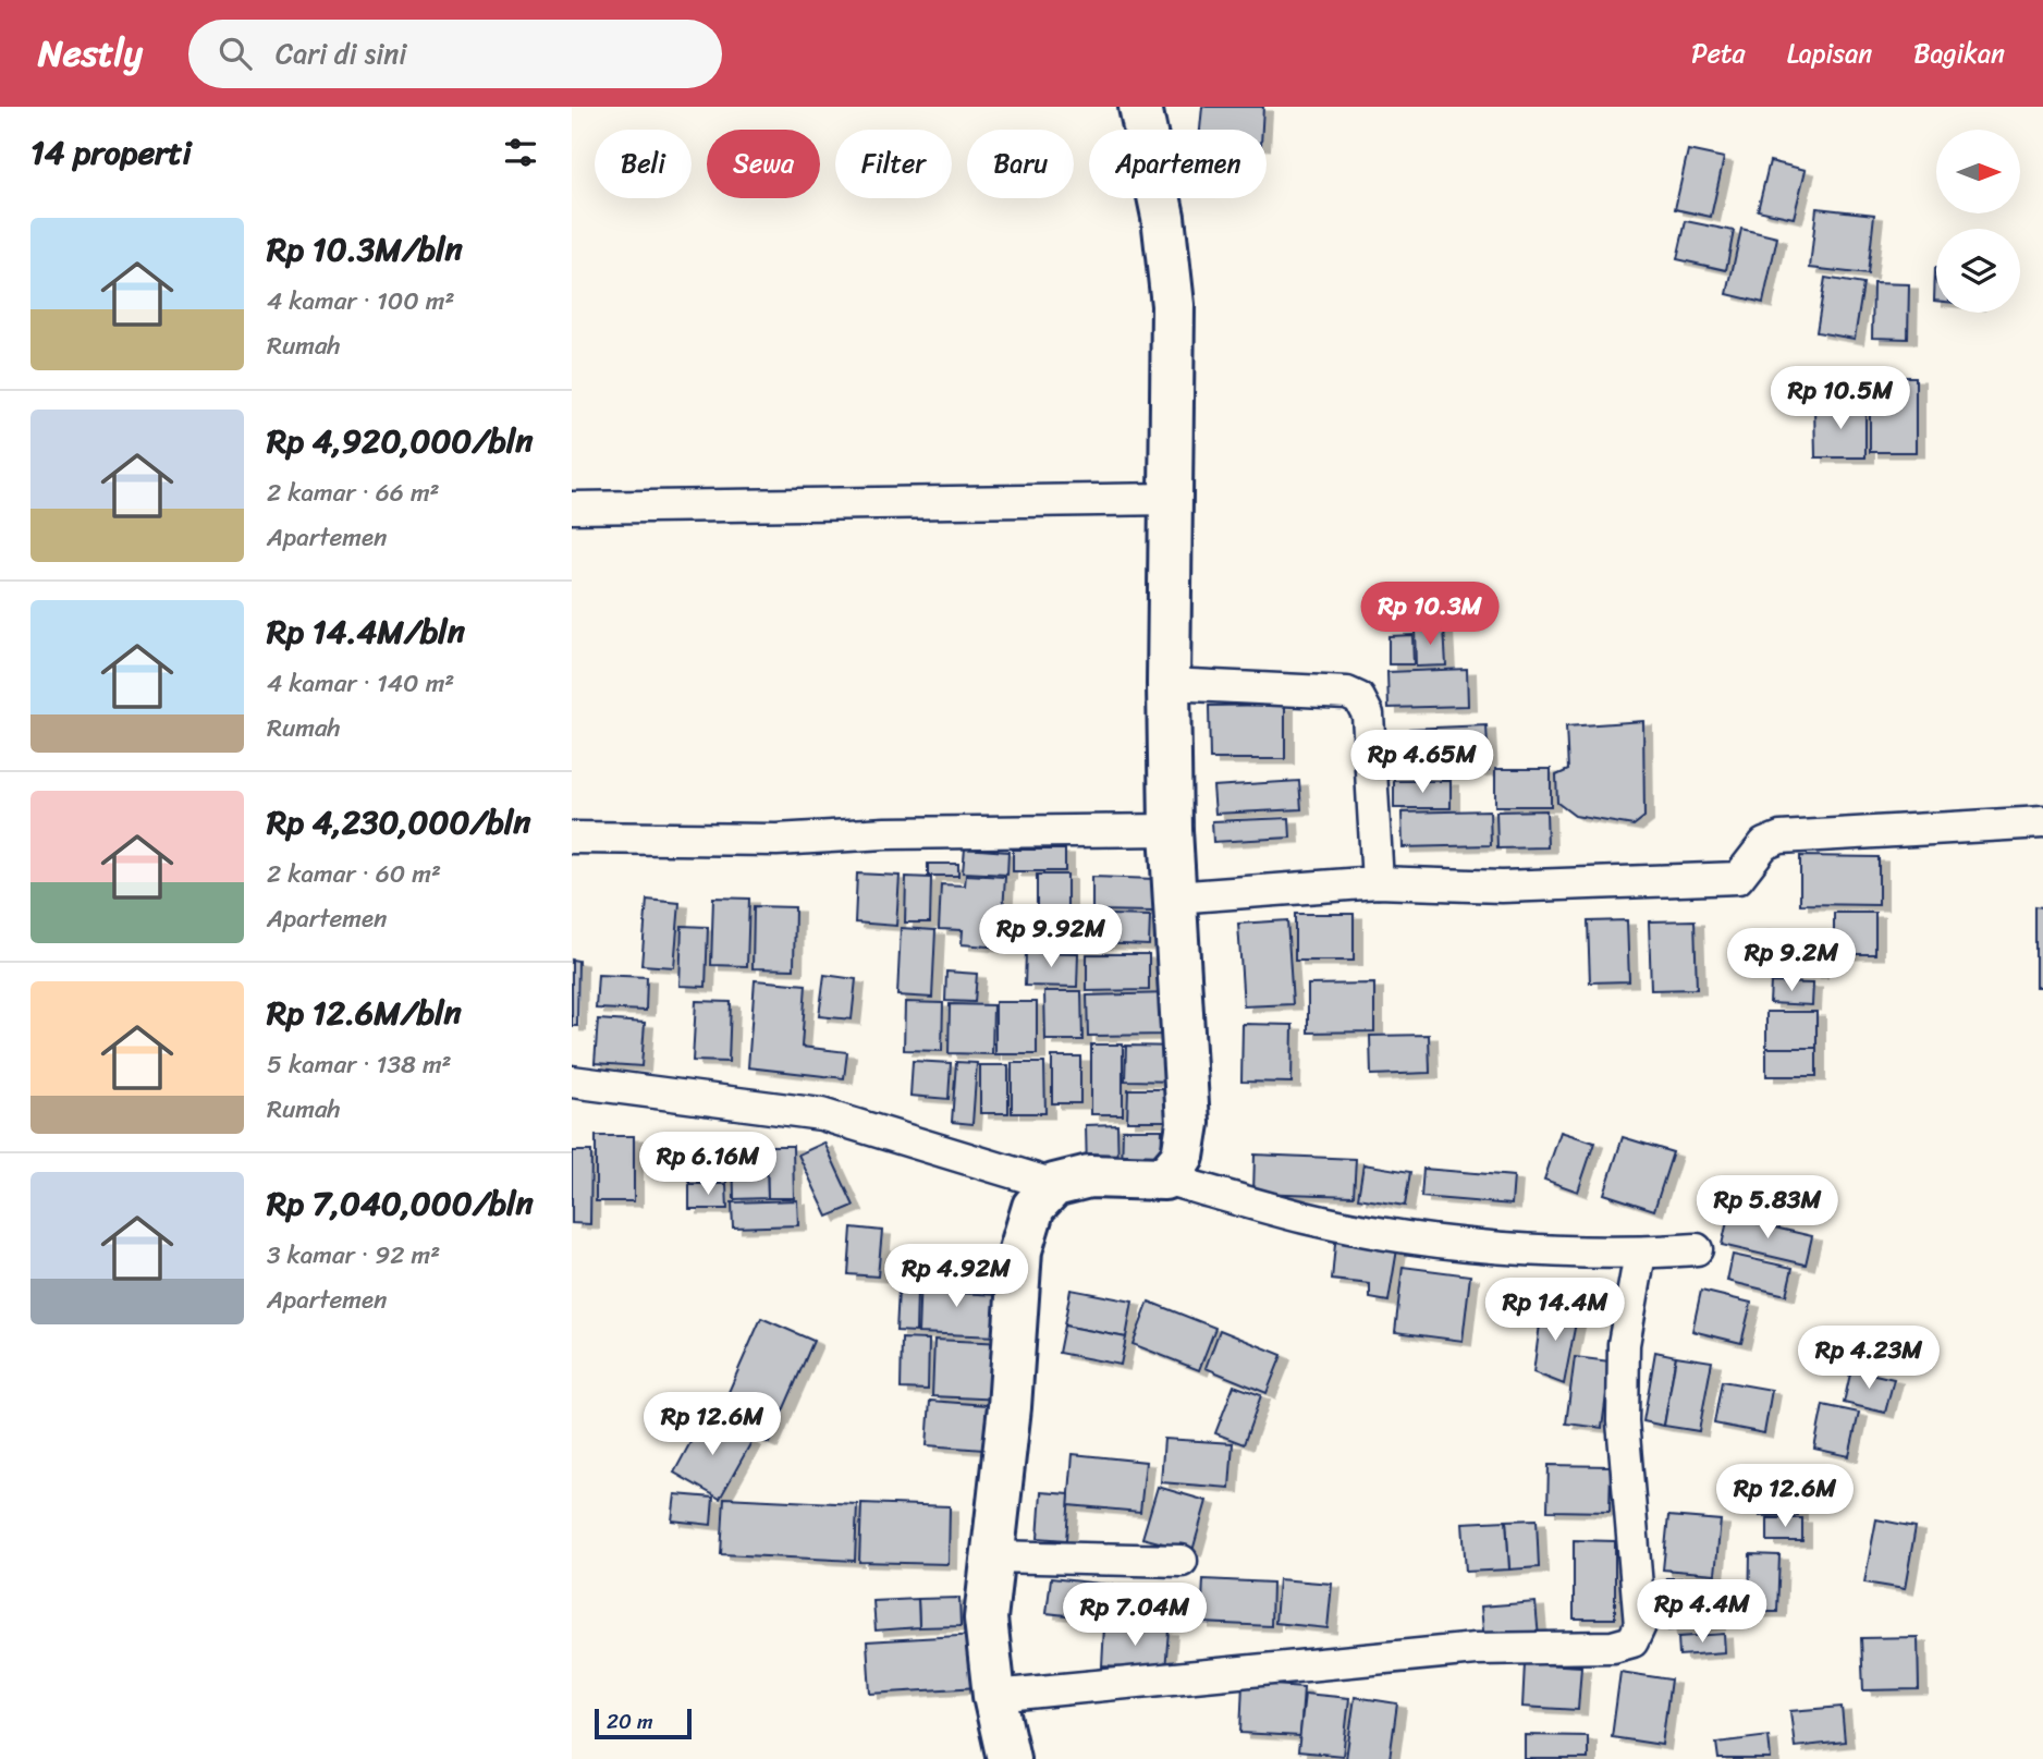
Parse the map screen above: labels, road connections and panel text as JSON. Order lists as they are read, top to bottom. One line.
{"scale_bar":"20 m","north":"right","page":{"header":"Nestly","search":"Cari di sini","nav":["Peta","Lapisan","Bagikan"],"heading":"14 properti","chip":["Beli","Sewa","Filter","Baru","Apartemen"],"list":[{"name":"Rp 10.3M/bln","note":"4 kamar · 100 m² · Rumah"},{"name":"Rp 4,920,000/bln","note":"2 kamar · 66 m² · Apartemen"},{"name":"Rp 14.4M/bln","note":"4 kamar · 140 m² · Rumah"},{"name":"Rp 4,230,000/bln","note":"2 kamar · 60 m² · Apartemen"},{"name":"Rp 12.6M/bln","note":"5 kamar · 138 m² · Rumah"},{"name":"Rp 7,040,000/bln","note":"3 kamar · 92 m² · Apartemen"}],"price":["Rp 10.5M","Rp 10.3M","Rp 4.65M","Rp 9.92M","Rp 9.2M","Rp 6.16M","Rp 5.83M","Rp 4.92M","Rp 14.4M","Rp 4.23M","Rp 12.6M","Rp 12.6M","Rp 4.4M","Rp 7.04M"],"scale":"20 m"}}
